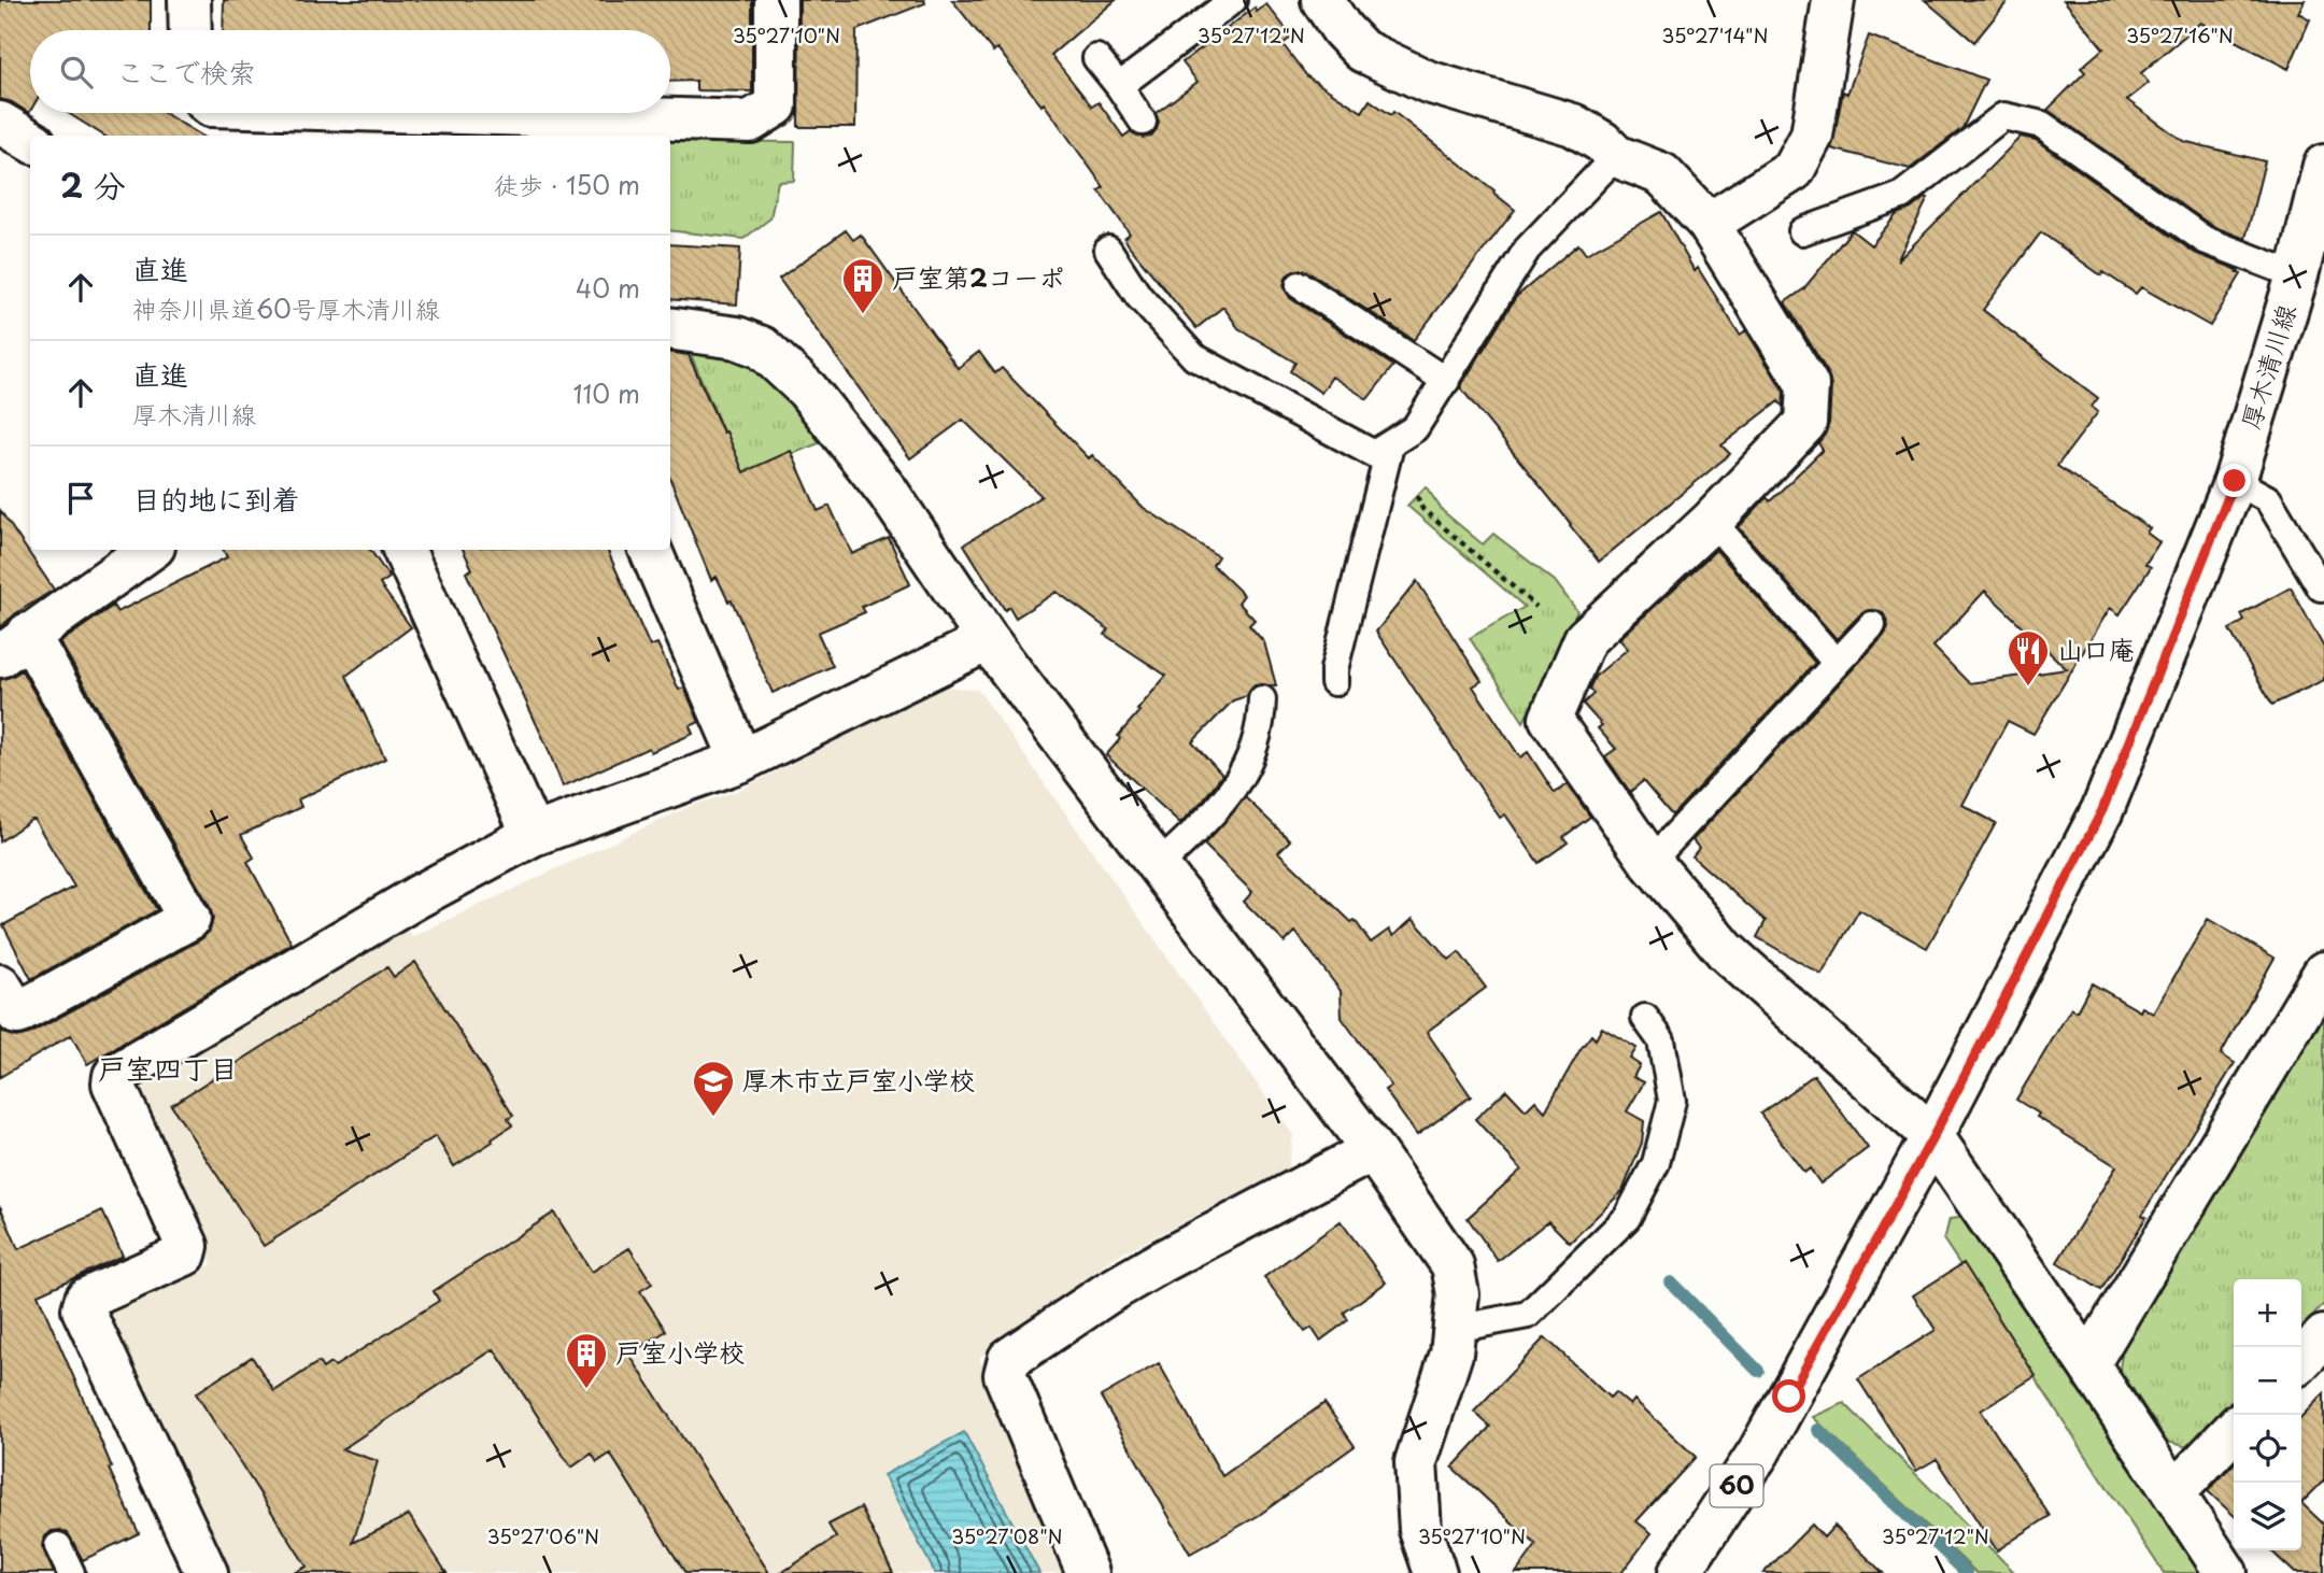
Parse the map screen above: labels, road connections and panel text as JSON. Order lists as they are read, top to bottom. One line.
{"streets":{"street":["厚木清川線","60"]},"crossings":[["厚木清川線","60"]],"districts":["戸室四丁目"],"places":{"building":["戸室第2コーポ","戸室小学校"],"restaurant":["山口庵"],"school or university":["厚木市立戸室小学校"]},"page":{"search":"ここで検索","heading":["2 分","徒歩 · 150 m"],"list":[["直進","神奈川県道60号厚木清川線","40 m"],["直進","厚木清川線","110 m"],"目的地に到着"],"map_buttons":["+","−"]},"coordinates":["35°27'10\"N","35°27'12\"N","35°27'14\"N","35°27'16\"N","35°27'06\"N","35°27'08\"N"]}
